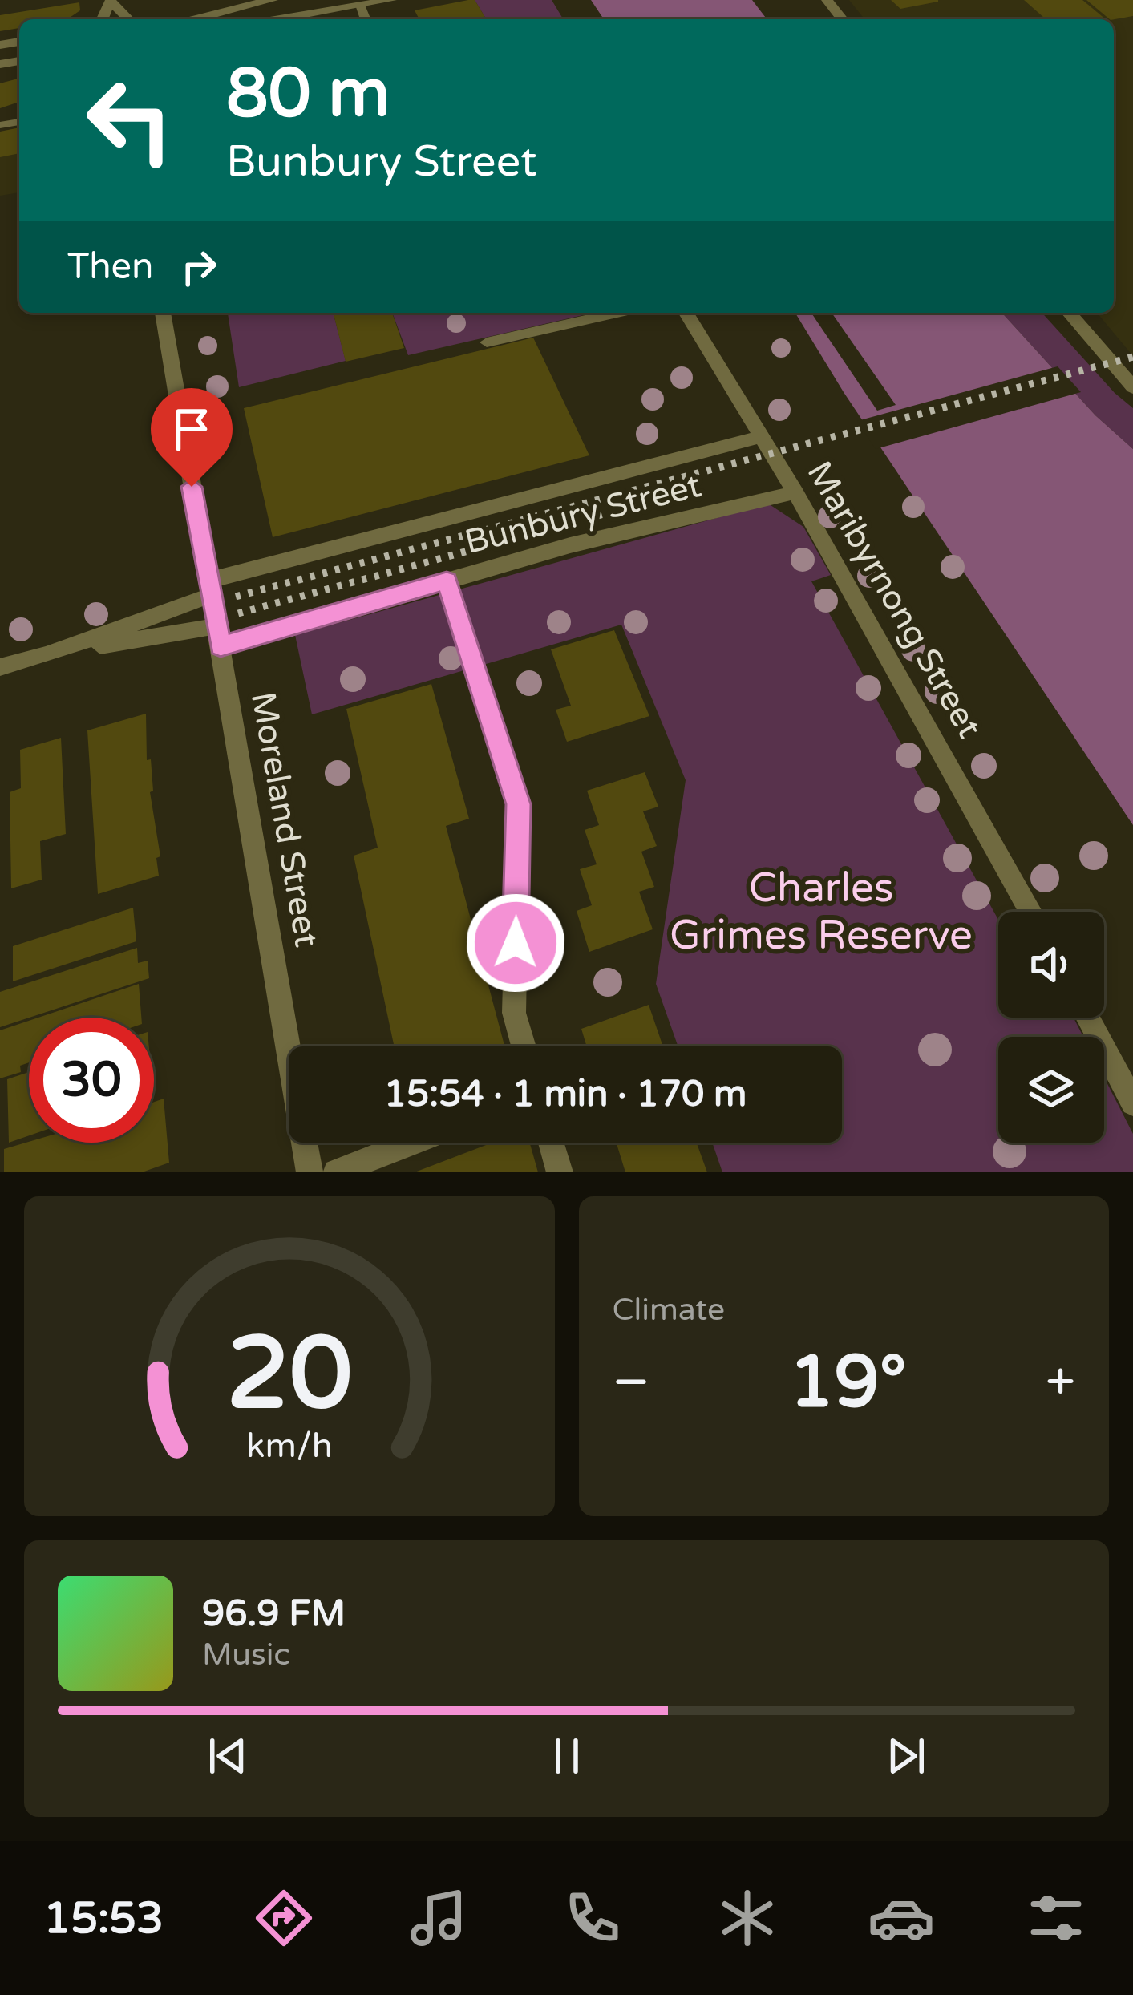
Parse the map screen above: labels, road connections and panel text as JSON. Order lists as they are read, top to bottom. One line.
{"streets":{"street":["Bunbury Street","Maribyrnong Street","Moreland Street"]},"crossings":[["Bunbury Street","Maribyrnong Street"],["Bunbury Street","Moreland Street"]],"parks":["Charles Grimes Reserve"],"page":{"turn":["80 m","Bunbury Street"],"then":"Then","limit":"30","trip":"15:54 · 1 min · 170 m","tile":"Climate","heat":["−","19°","+"],"song":["96.9 FM","Music"],"tabs":"15:53","gauge":["20","km/h"]}}
